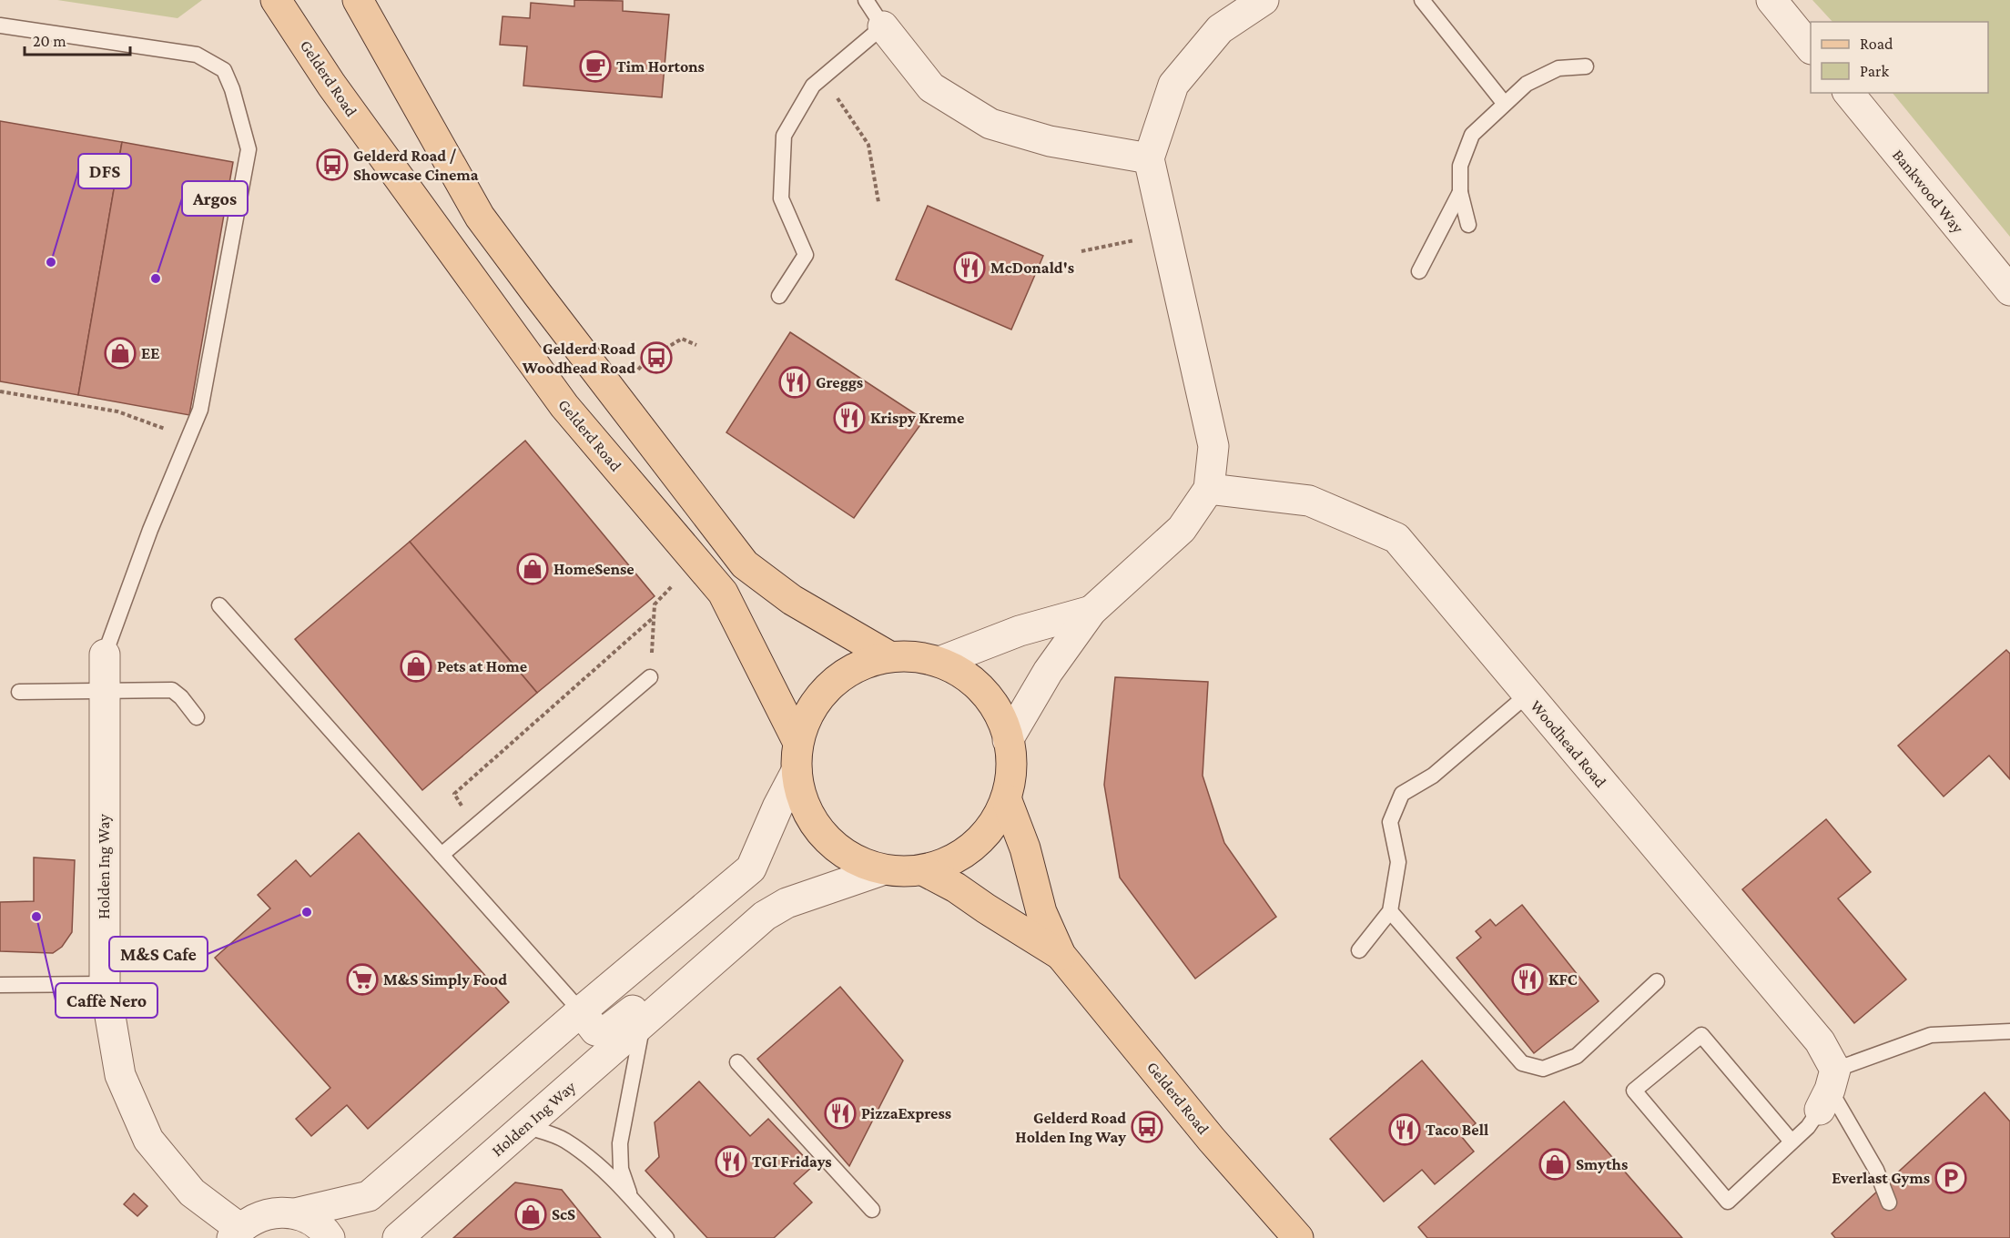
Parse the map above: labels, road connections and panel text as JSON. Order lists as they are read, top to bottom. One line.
{"streets":{"main road":["Gelderd Road"],"street":["Bankwood Way","Woodhead Road","Holden Ing Way"]},"crossings":[["Gelderd Road","Holden Ing Way"]],"places":{"cafe":["Tim Hortons"],"bus stop":["Gelderd Road / Showcase Cinema","Gelderd Road Woodhead Road","Gelderd Road Holden Ing Way"],"other":["DFS","Argos","M&S Cafe","Caffè Nero"],"restaurant":["McDonald's","Greggs","Krispy Kreme","KFC","PizzaExpress","Taco Bell","TGI Fridays"],"shop":["EE","HomeSense","Pets at Home","Smyths","ScS"],"supermarket":["M&S Simply Food"],"parking":["Everlast Gyms"]},"legend":["Road","Park"],"scale_bar":"20 m"}
